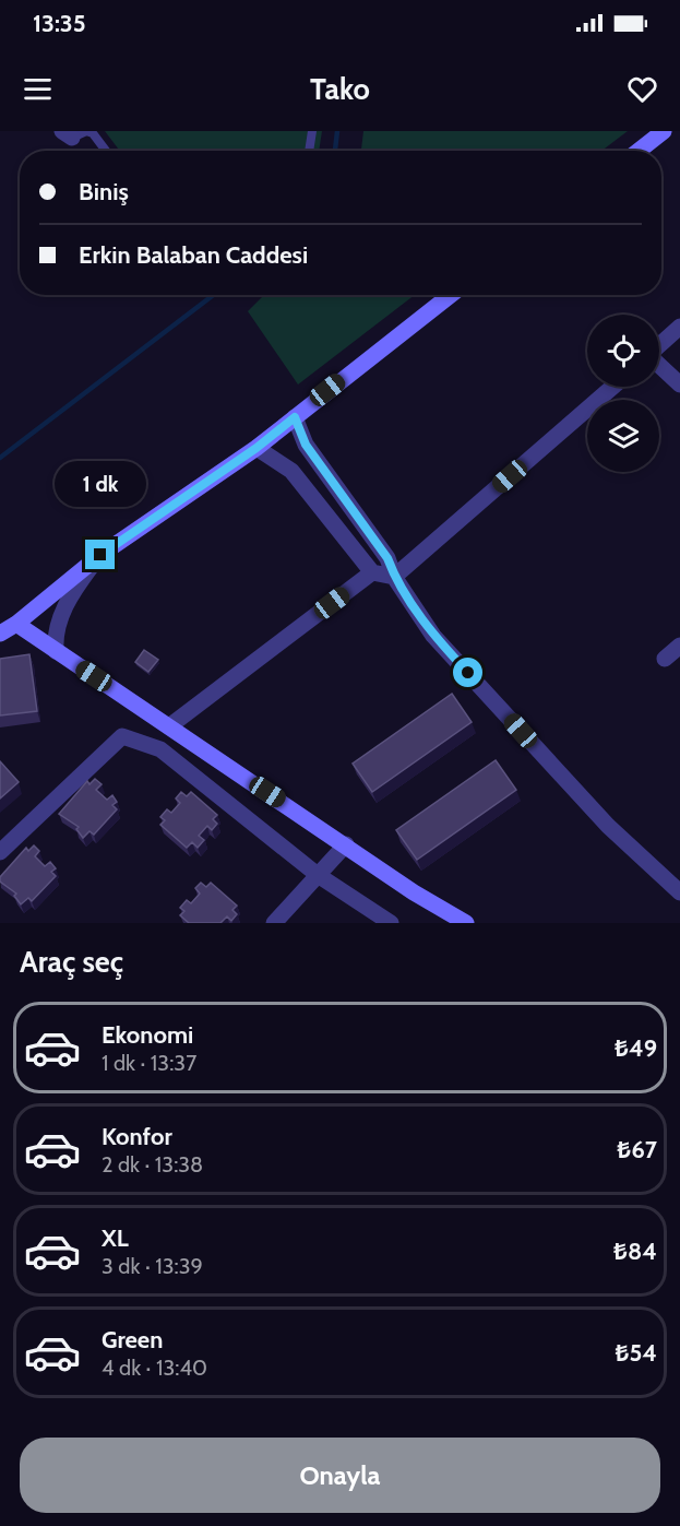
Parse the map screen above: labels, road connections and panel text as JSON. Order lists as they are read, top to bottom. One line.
{"page":{"status":"13:35","header":"Tako","banner":["Biniş","Erkin Balaban Caddesi"],"bubble":"1 dk","heading":"Araç seç","list":[{"name":"Ekonomi","note":"1 dk · 13:37","value":"₺49"},{"name":"Konfor","note":"2 dk · 13:38","value":"₺67"},{"name":"XL","note":"3 dk · 13:39","value":"₺84"},{"name":"Green","note":"4 dk · 13:40","value":"₺54"}],"buttons":"Onayla"}}
